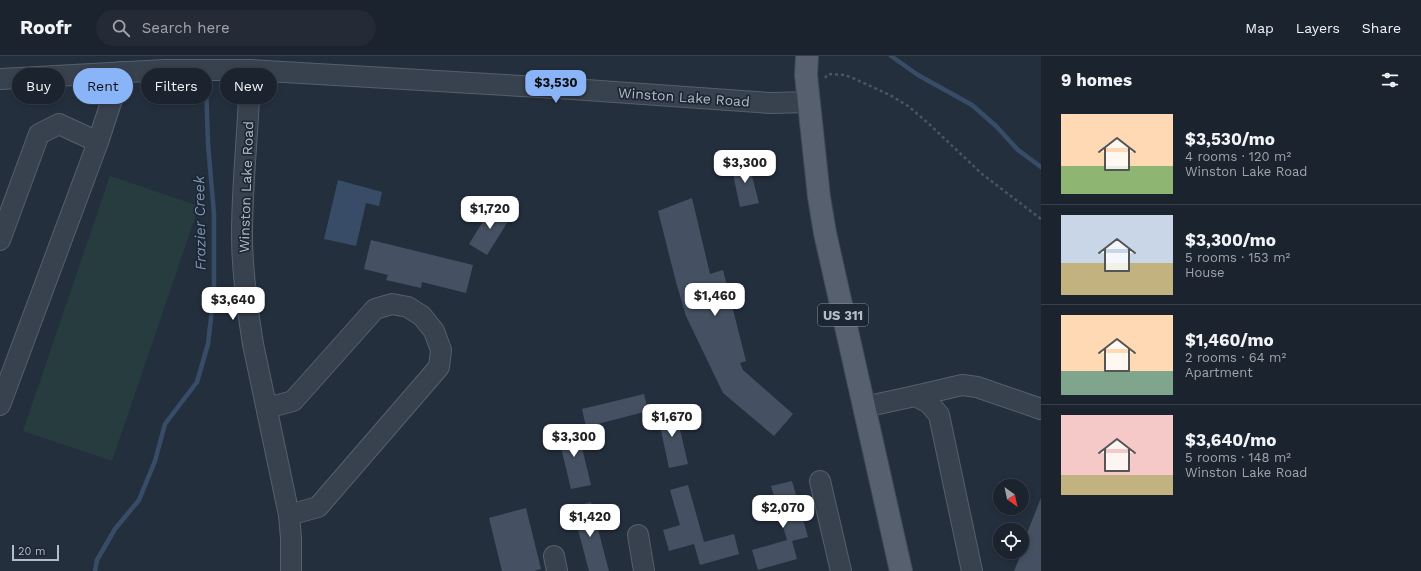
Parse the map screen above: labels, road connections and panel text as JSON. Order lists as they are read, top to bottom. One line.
{"streets":{"main road":["US 311"],"street":["Winston Lake Road"]},"crossings":[["Winston Lake Road","US 311"]],"water":["Frazier Creek"],"scale_bar":"20 m","north":"bottom right","page":{"header":"Roofr","search":"Search here","nav":["Map","Layers","Share"],"heading":"9 homes","chip":["Buy","Rent","Filters","New"],"price":["$3,530","$3,300","$1,720","$1,460","$3,640","$1,670","$3,300","$2,070","$1,420"],"list":[{"name":"$3,530/mo","note":"4 rooms · 120 m² · Winston Lake Road"},{"name":"$3,300/mo","note":"5 rooms · 153 m² · House"},{"name":"$1,460/mo","note":"2 rooms · 64 m² · Apartment"},{"name":"$3,640/mo","note":"5 rooms · 148 m² · Winston Lake Road"}],"scale":"20 m"}}
